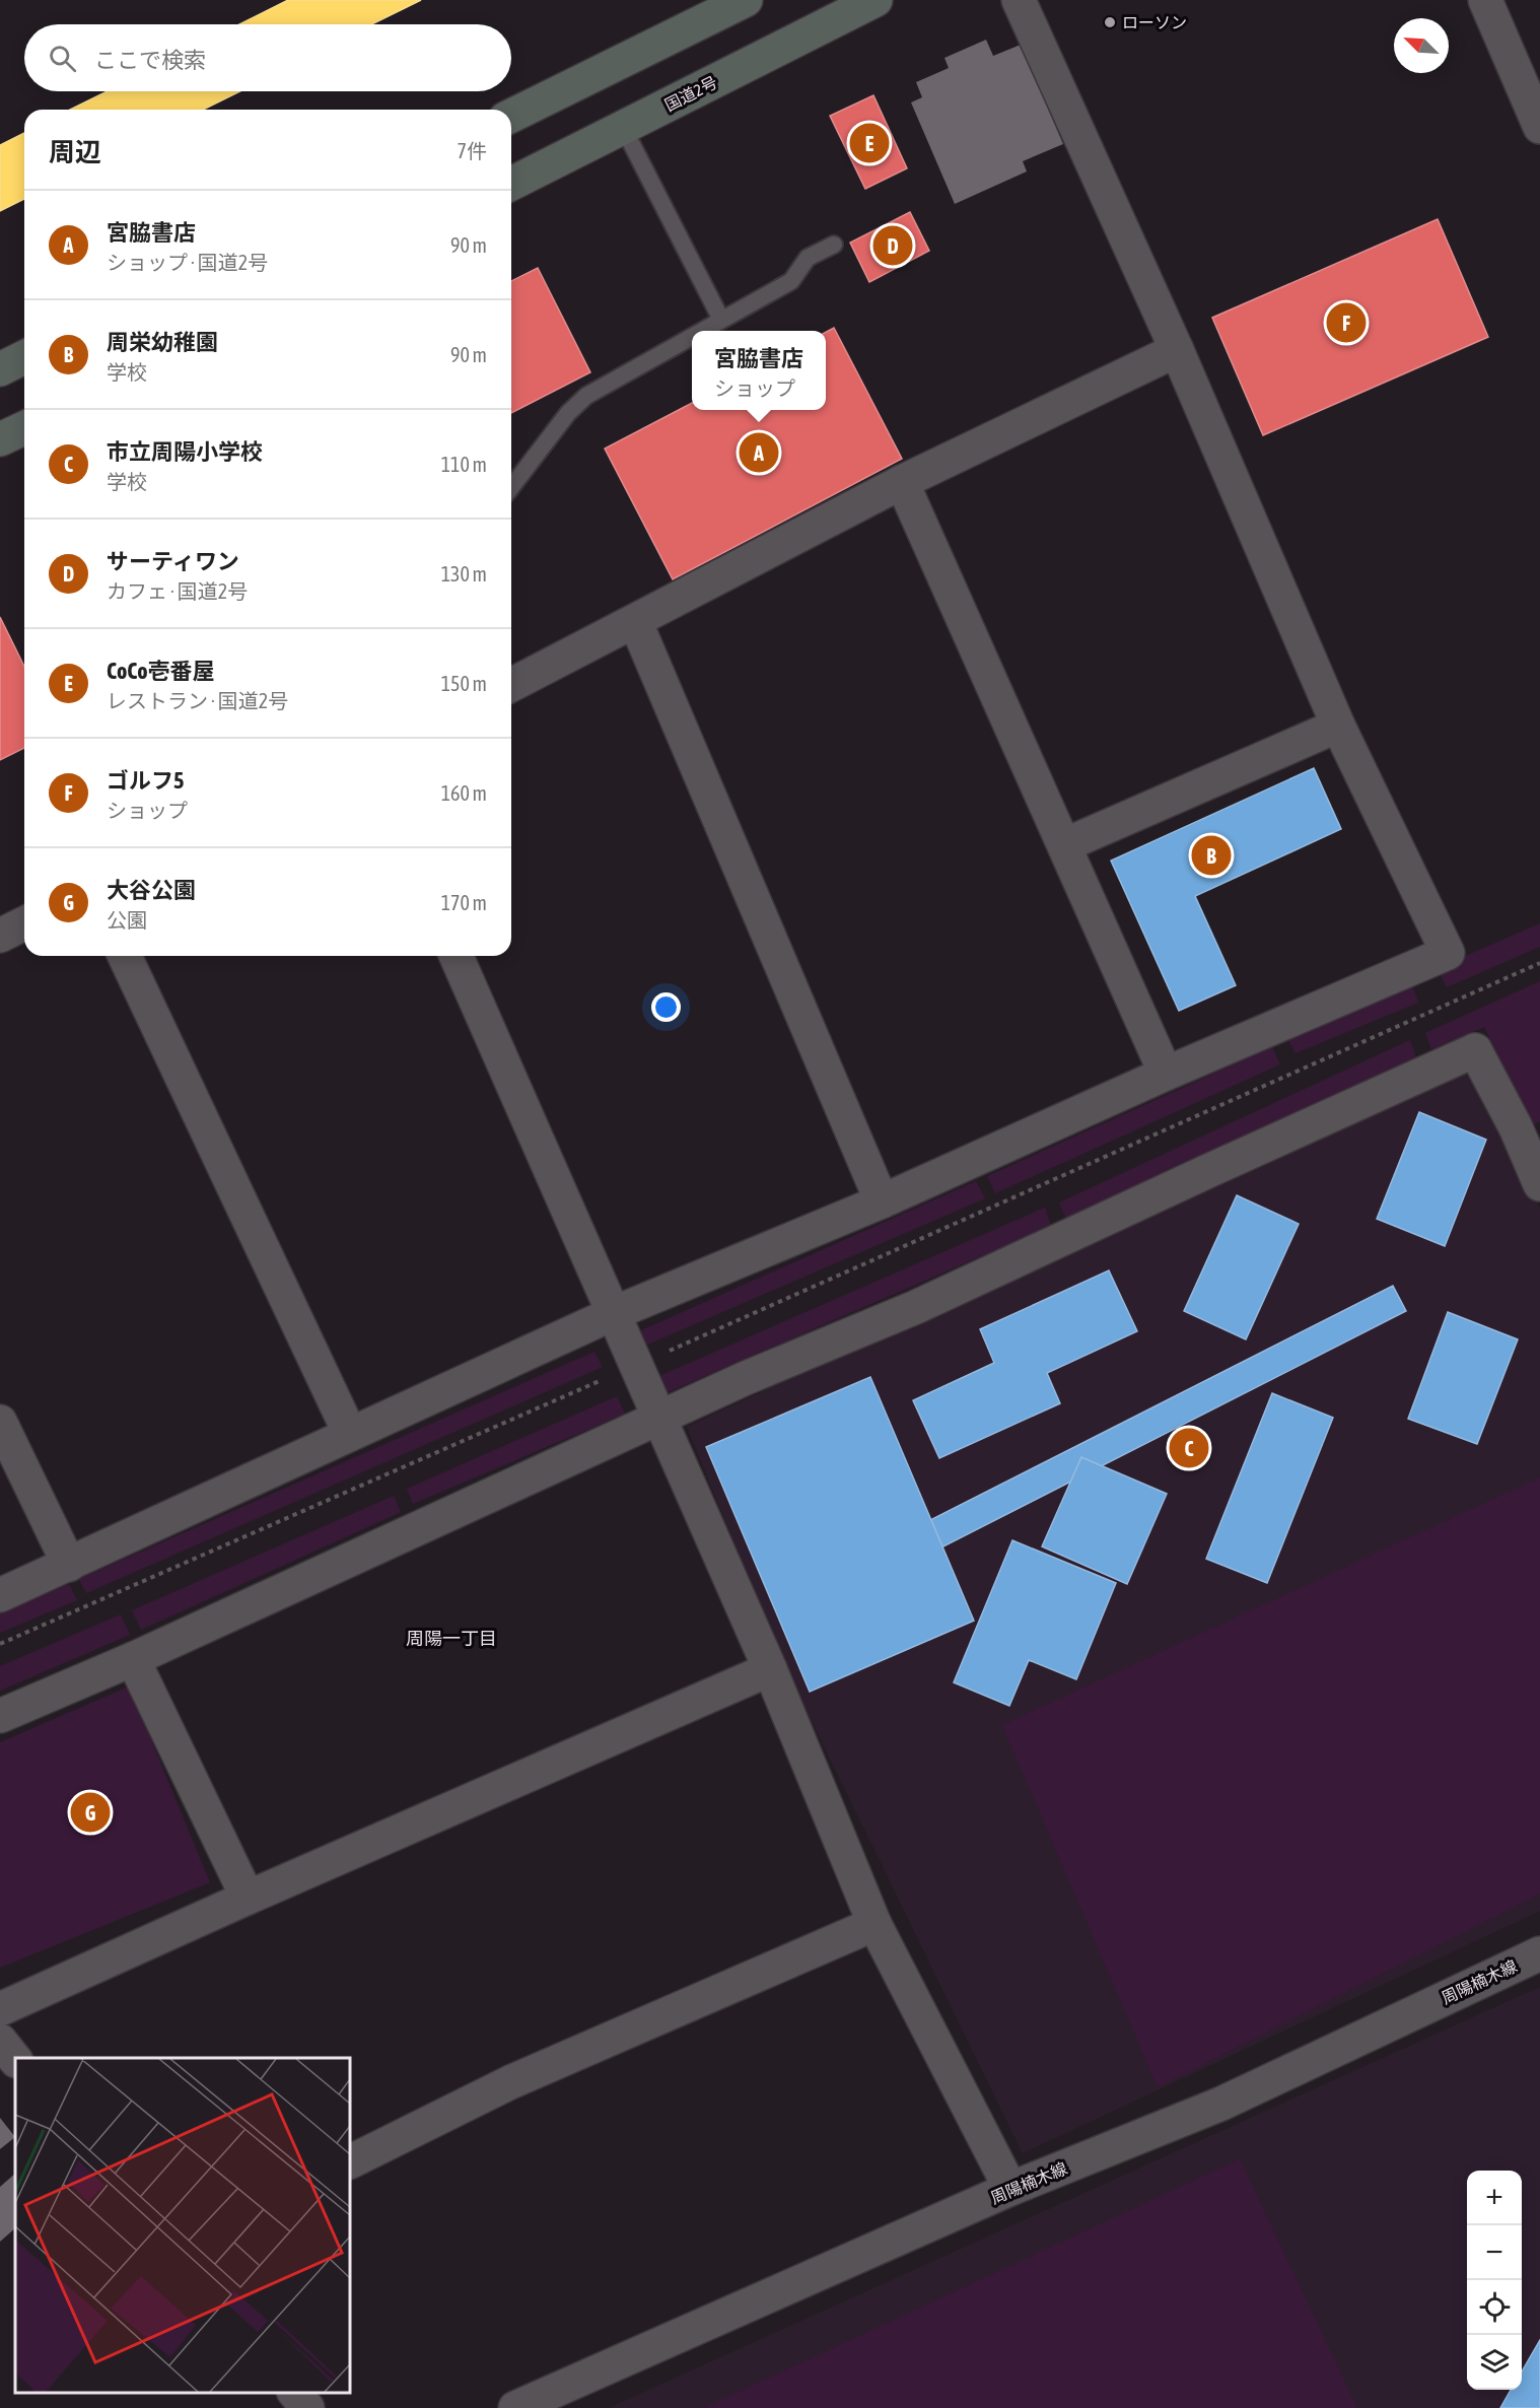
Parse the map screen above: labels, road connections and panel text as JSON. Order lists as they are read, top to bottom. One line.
{"streets":{"highway":["国道2号"],"street":["周陽楠木線"]},"districts":["周陽一丁目"],"places":["ローソン"],"north":"top left","page":{"search":"ここで検索","heading":["周辺","7件"],"pins":["E","D","F","A","B","C","G"],"list":[{"mark":"A","name":"宮脇書店","note":"ショップ · 国道2号","value":"90 m"},{"mark":"B","name":"周栄幼稚園","note":"学校","value":"90 m"},{"mark":"C","name":"市立周陽小学校","note":"学校","value":"110 m"},{"mark":"D","name":"サーティワン","note":"カフェ · 国道2号","value":"130 m"},{"mark":"E","name":"CoCo壱番屋","note":"レストラン · 国道2号","value":"150 m"},{"mark":"F","name":"ゴルフ5","note":"ショップ","value":"160 m"},{"mark":"G","name":"大谷公園","note":"公園","value":"170 m"}],"popup":["宮脇書店","ショップ"],"map_buttons":["+","−"]}}
